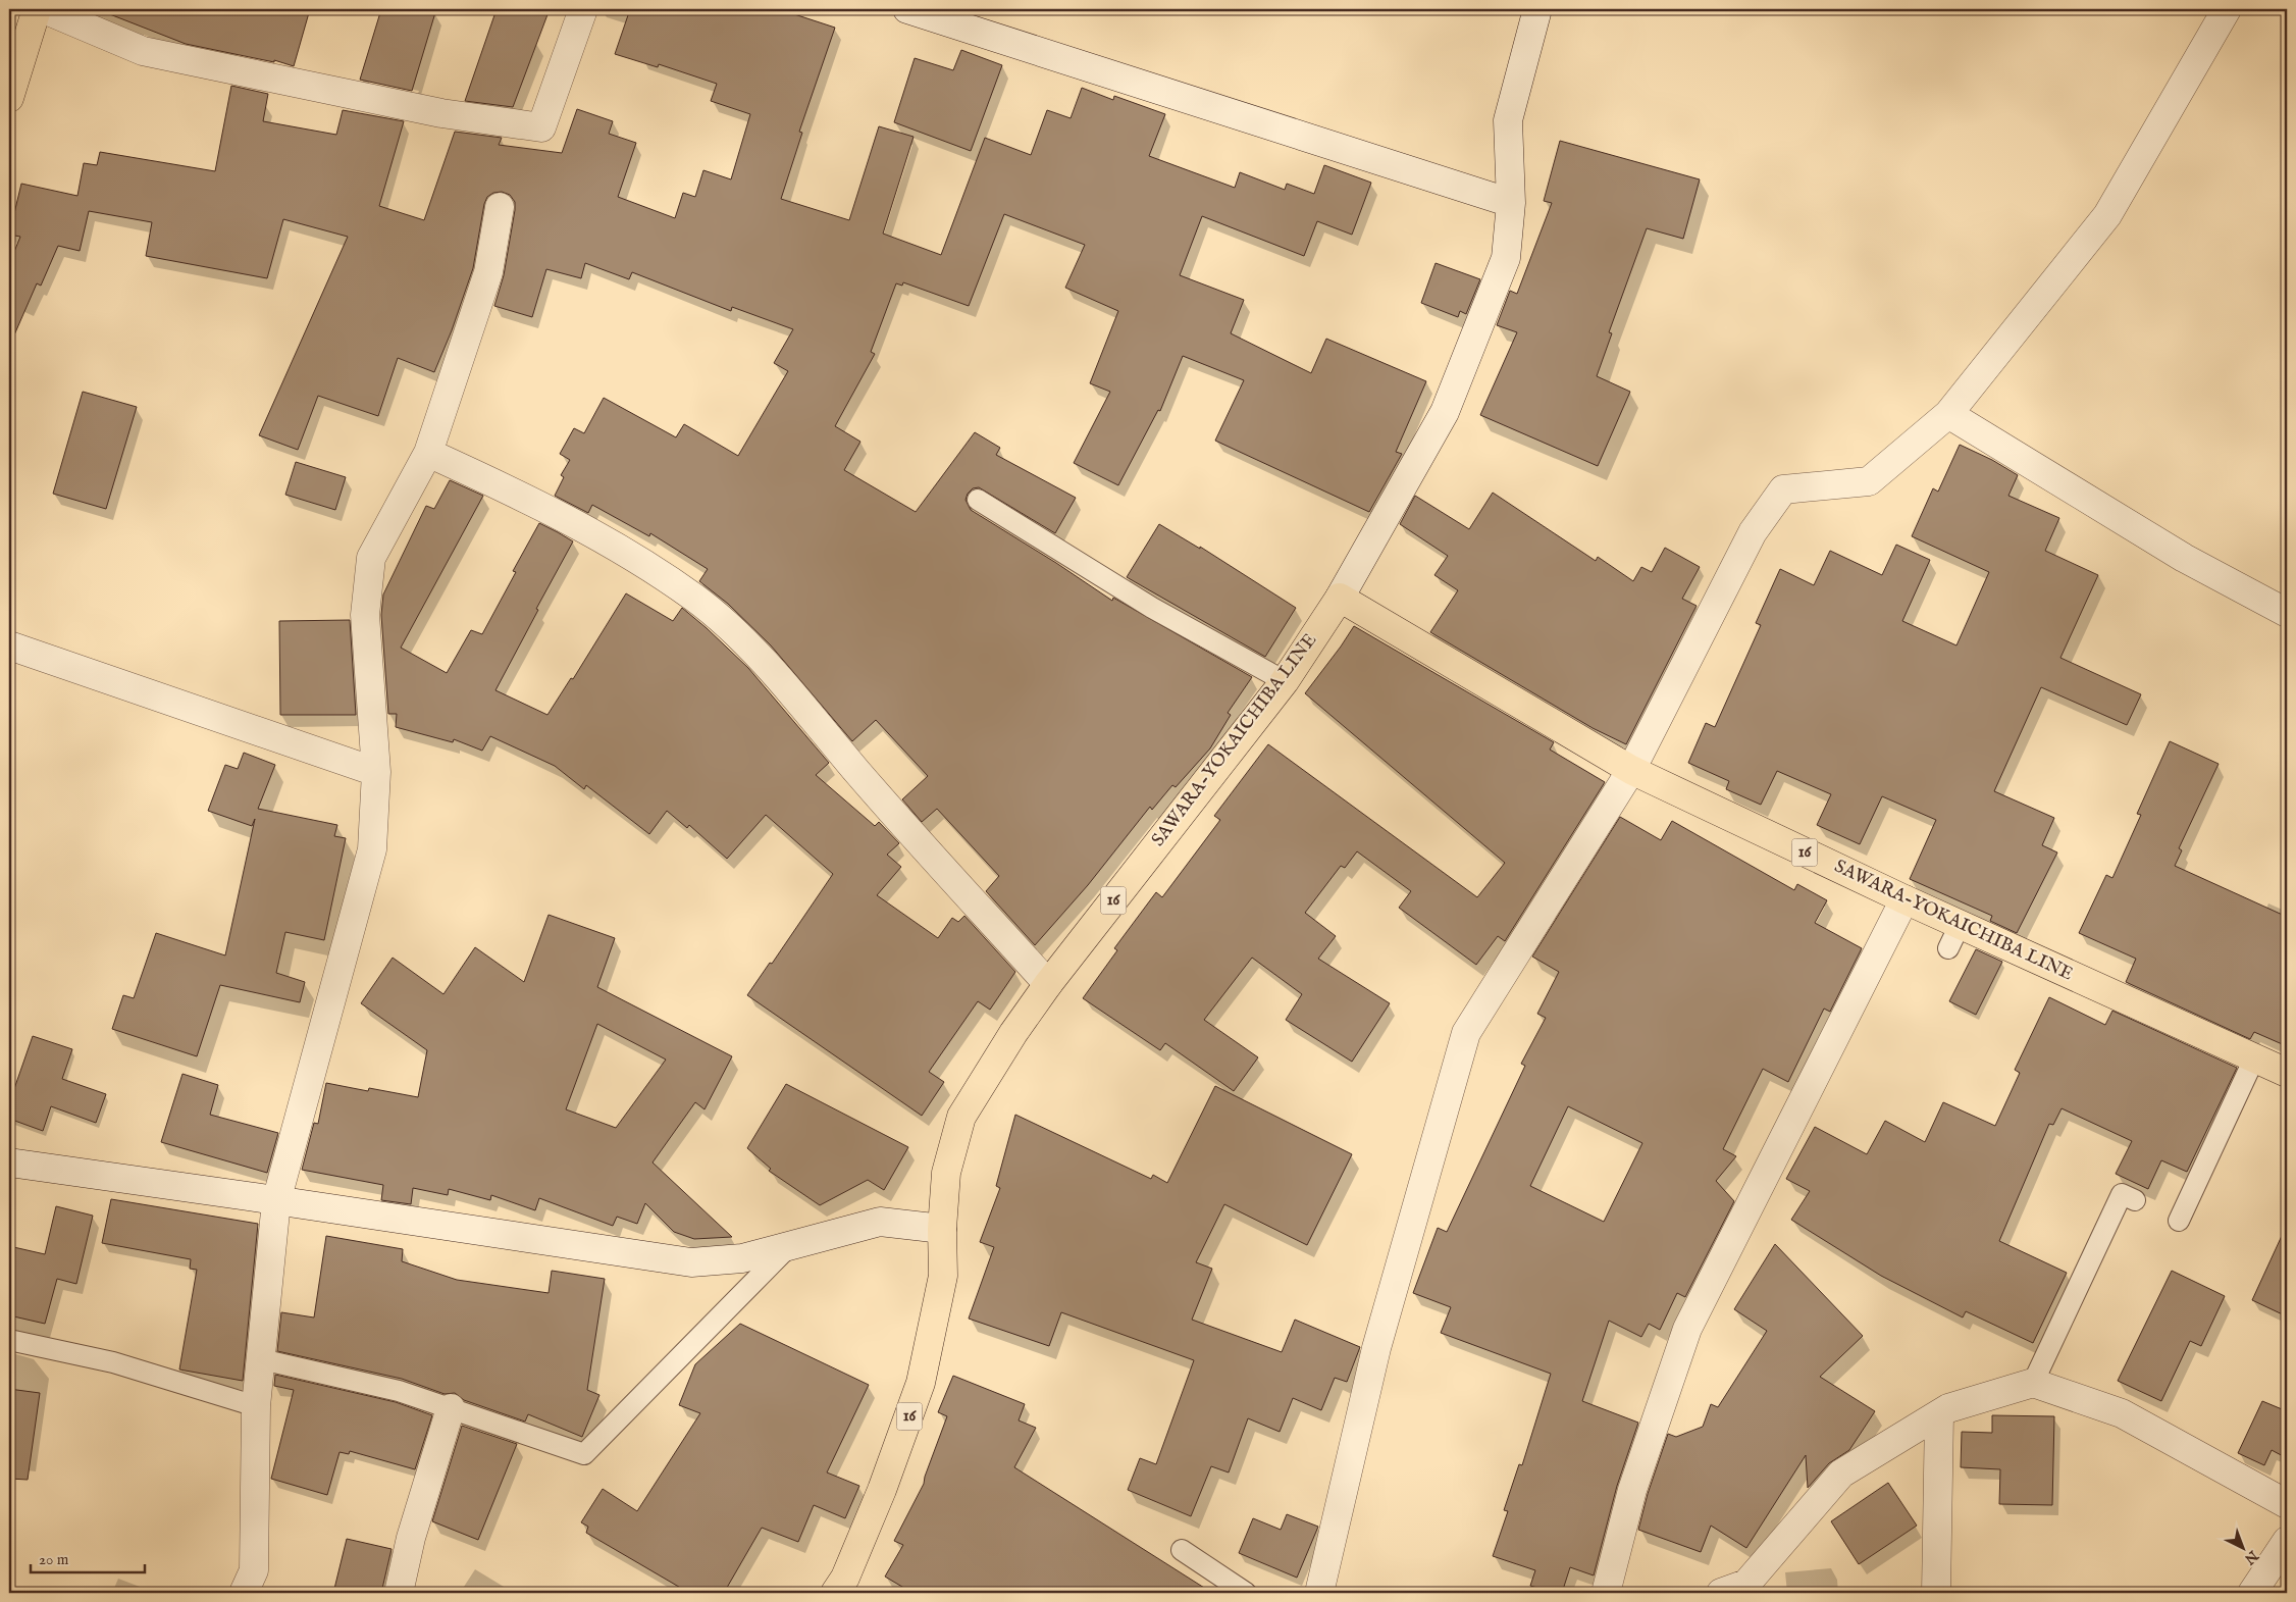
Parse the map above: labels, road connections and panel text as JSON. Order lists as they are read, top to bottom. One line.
{"streets":{"main road":["SAWARA-YOKAICHIBA LINE","16"]},"scale_bar":"20 m","north":"bottom right"}
